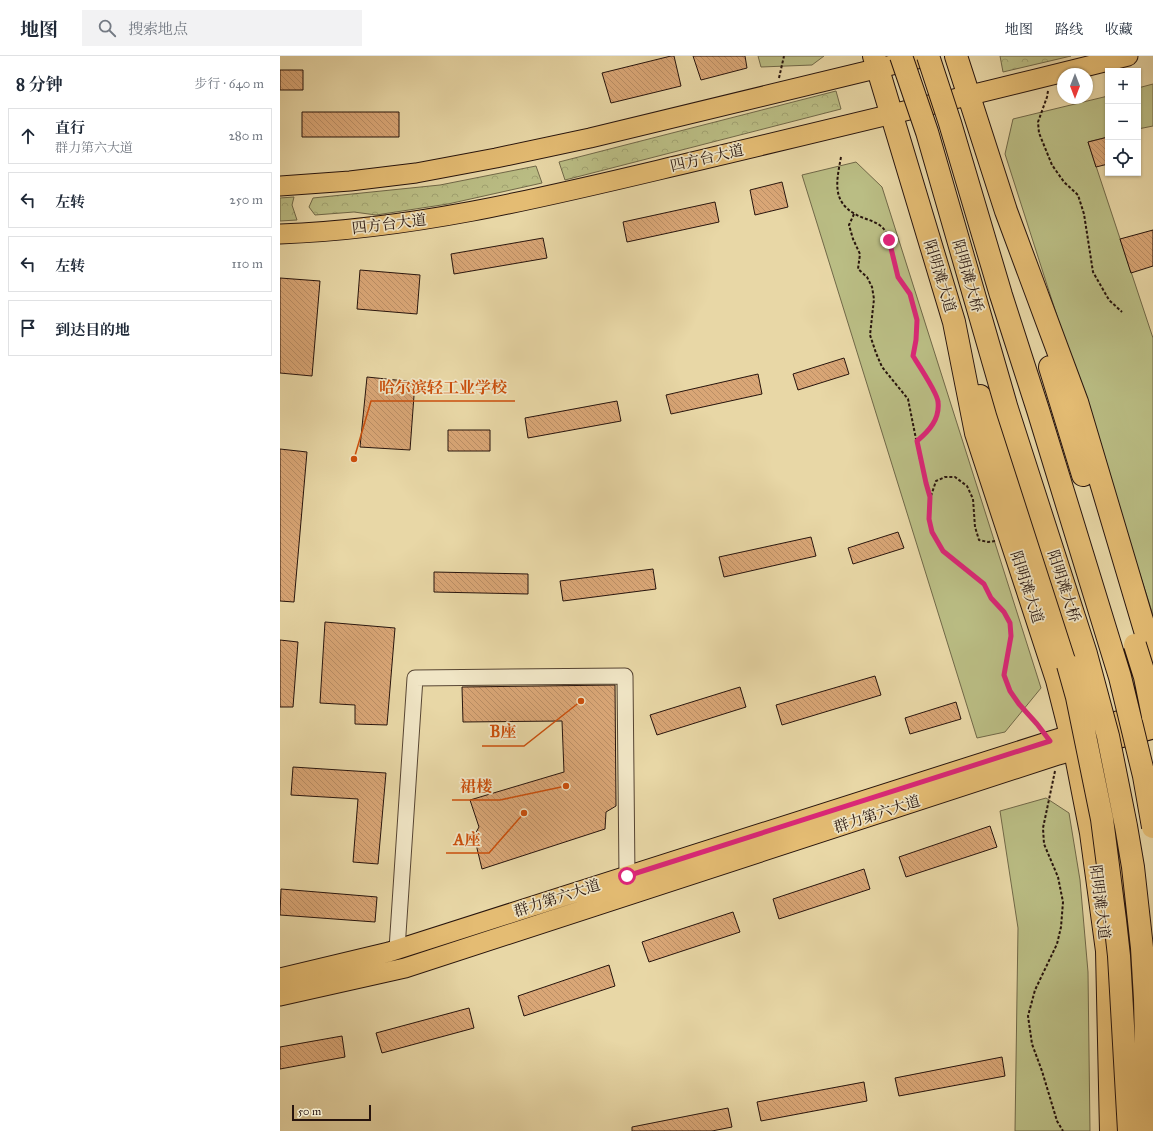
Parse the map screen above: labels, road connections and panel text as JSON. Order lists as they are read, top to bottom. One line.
{"streets":{"highway":["阳明滩大道","阳明滩大桥"],"main road":["四方台大道","群力第六大道"]},"crossings":[["四方台大道","阳明滩大道"],["阳明滩大道","群力第六大道"]],"places":["哈尔滨轻工业学校","B座","裙楼","A座"],"scale_bar":"50 m","north":"bottom","page":{"header":"地图","search":"搜索地点","nav":["地图","路线","收藏"],"heading":["8 分钟","步行 · 640 m"],"map_buttons":["+","−"],"list":[["直行","群力第六大道","280 m"],["左转","250 m"],["左转","110 m"],"到达目的地"],"scale":"50 m"}}
